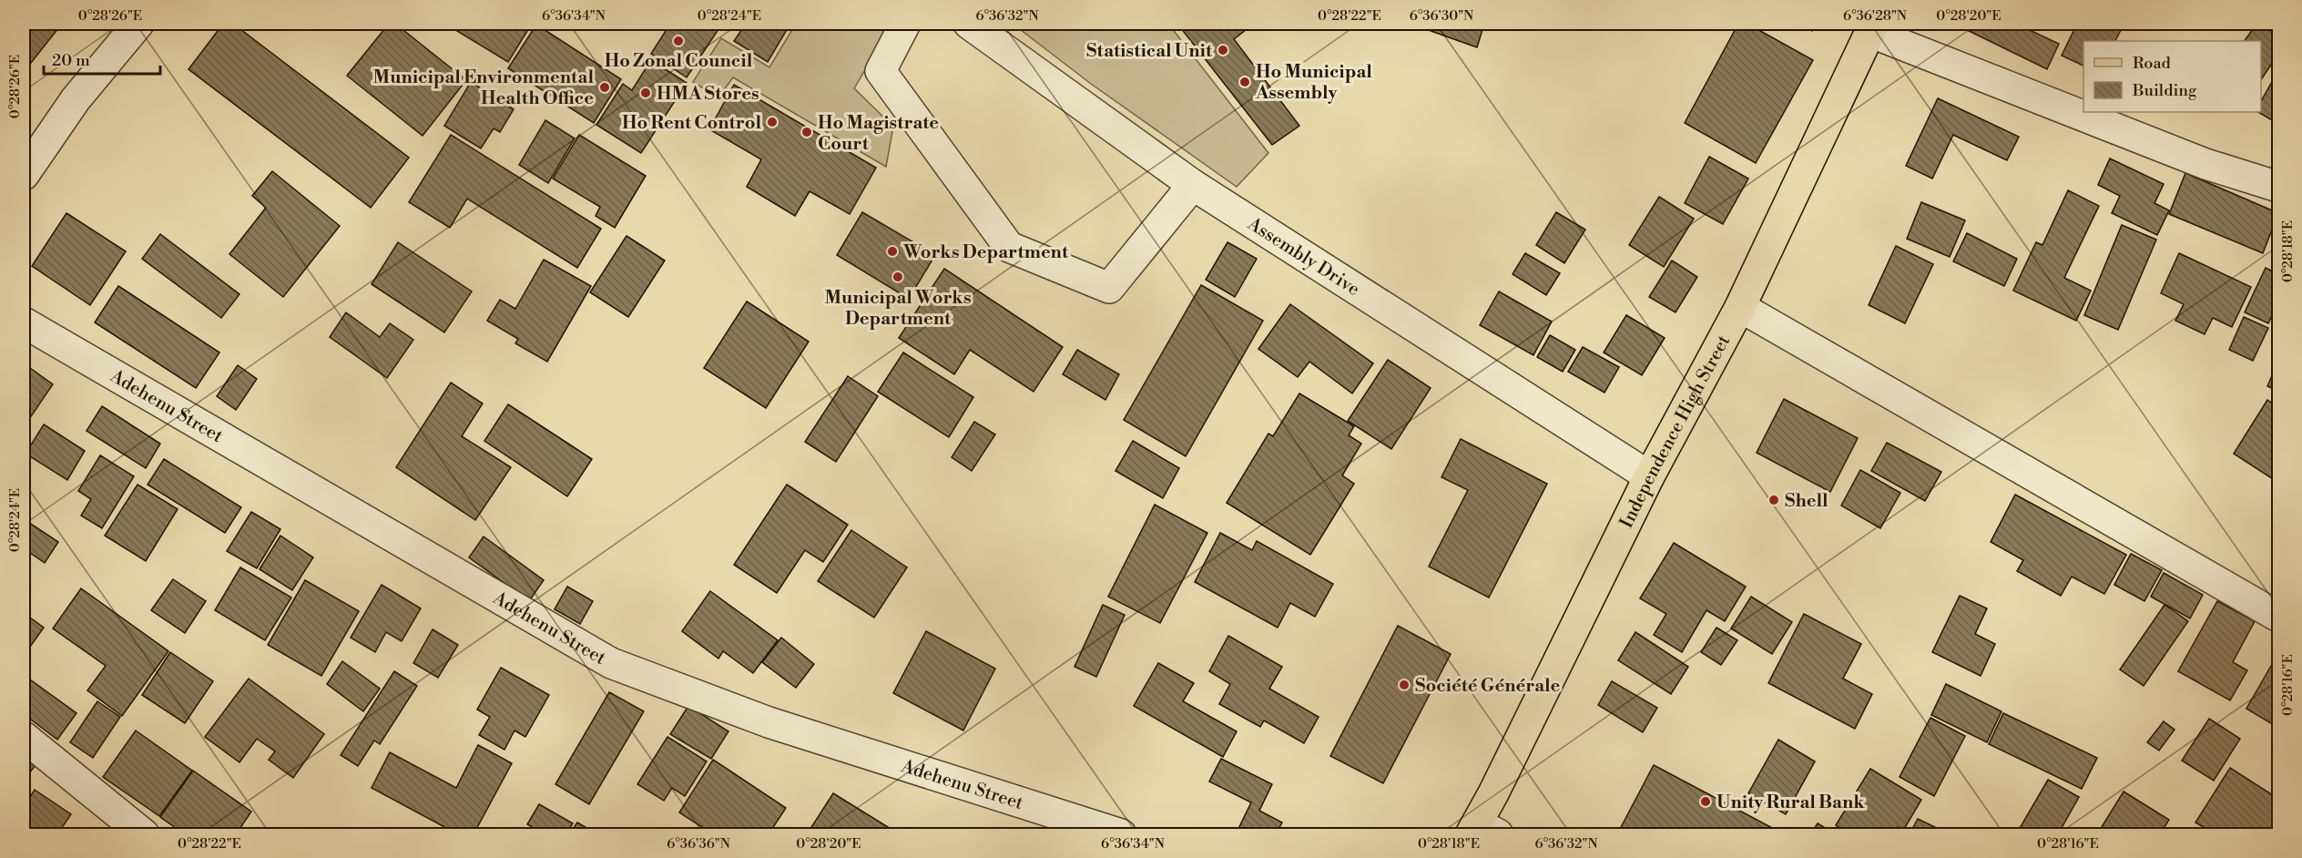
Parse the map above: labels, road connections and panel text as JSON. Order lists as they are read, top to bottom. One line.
{"streets":{"main road":["Independence High Street"],"street":["Assembly Drive","Adehenu Street"]},"crossings":[["Assembly Drive","Independence High Street"]],"places":["Ho Zonal Council","Statistical Unit","Ho Municipal Assembly","Municipal Environmental Health Office","HMA Stores","Ho Rent Control","Ho Magistrate Court","Works Department","Municipal Works Department","Shell","Société Générale","Unity Rural Bank"],"legend":["Road","Building"],"scale_bar":"20 m","coordinates":["0°28'26\"E","6°36'34\"N","0°28'24\"E","6°36'32\"N","0°28'22\"E","6°36'30\"N","6°36'28\"N","0°28'20\"E","0°28'18\"E","0°28'16\"E","6°36'36\"N"]}
